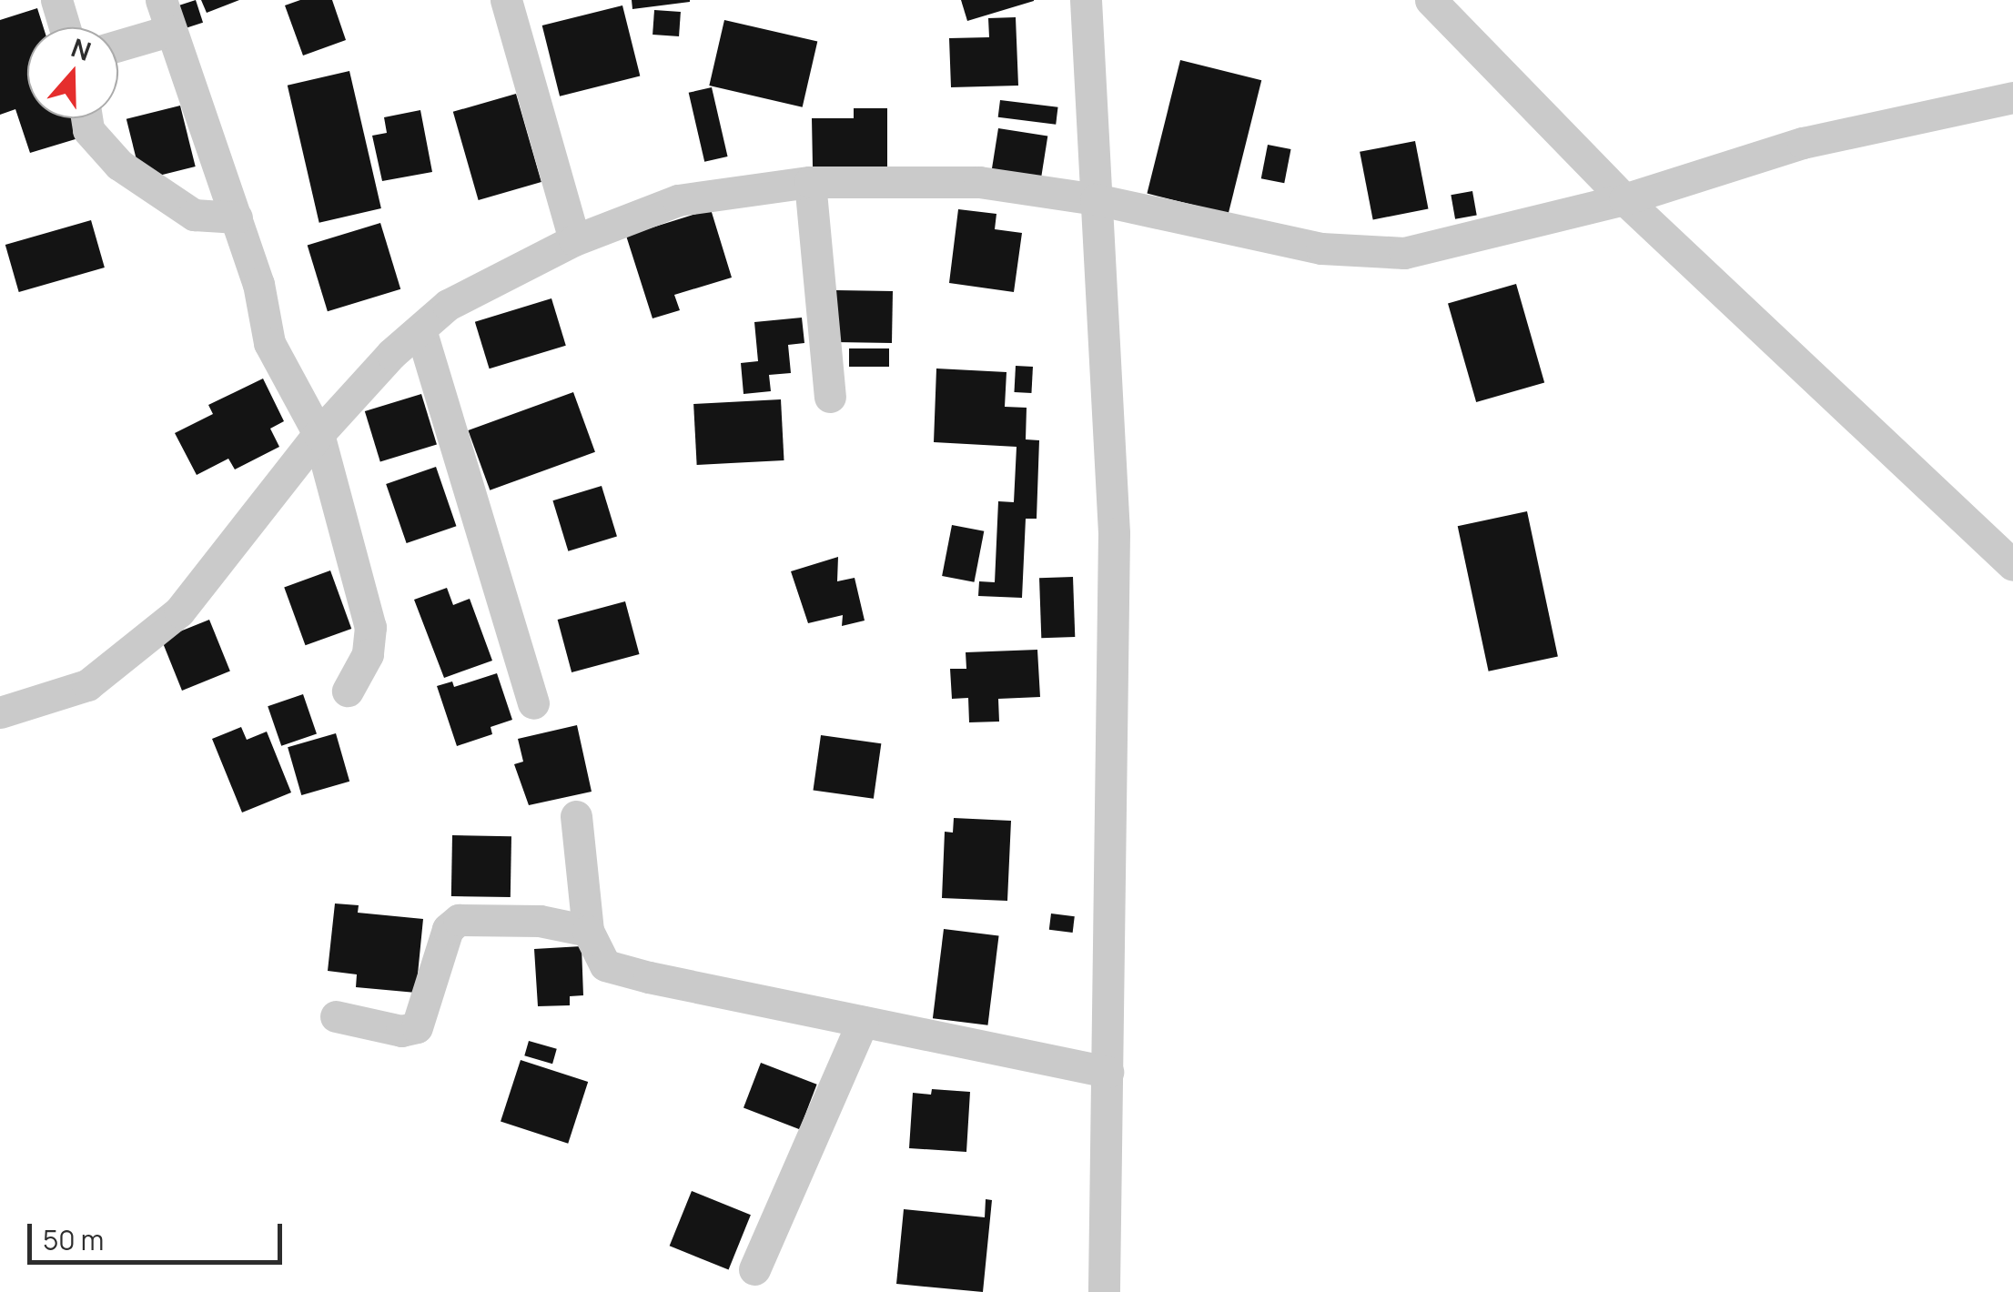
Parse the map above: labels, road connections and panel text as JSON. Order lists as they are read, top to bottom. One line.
{"scale_bar":"50 m","north":"top"}
